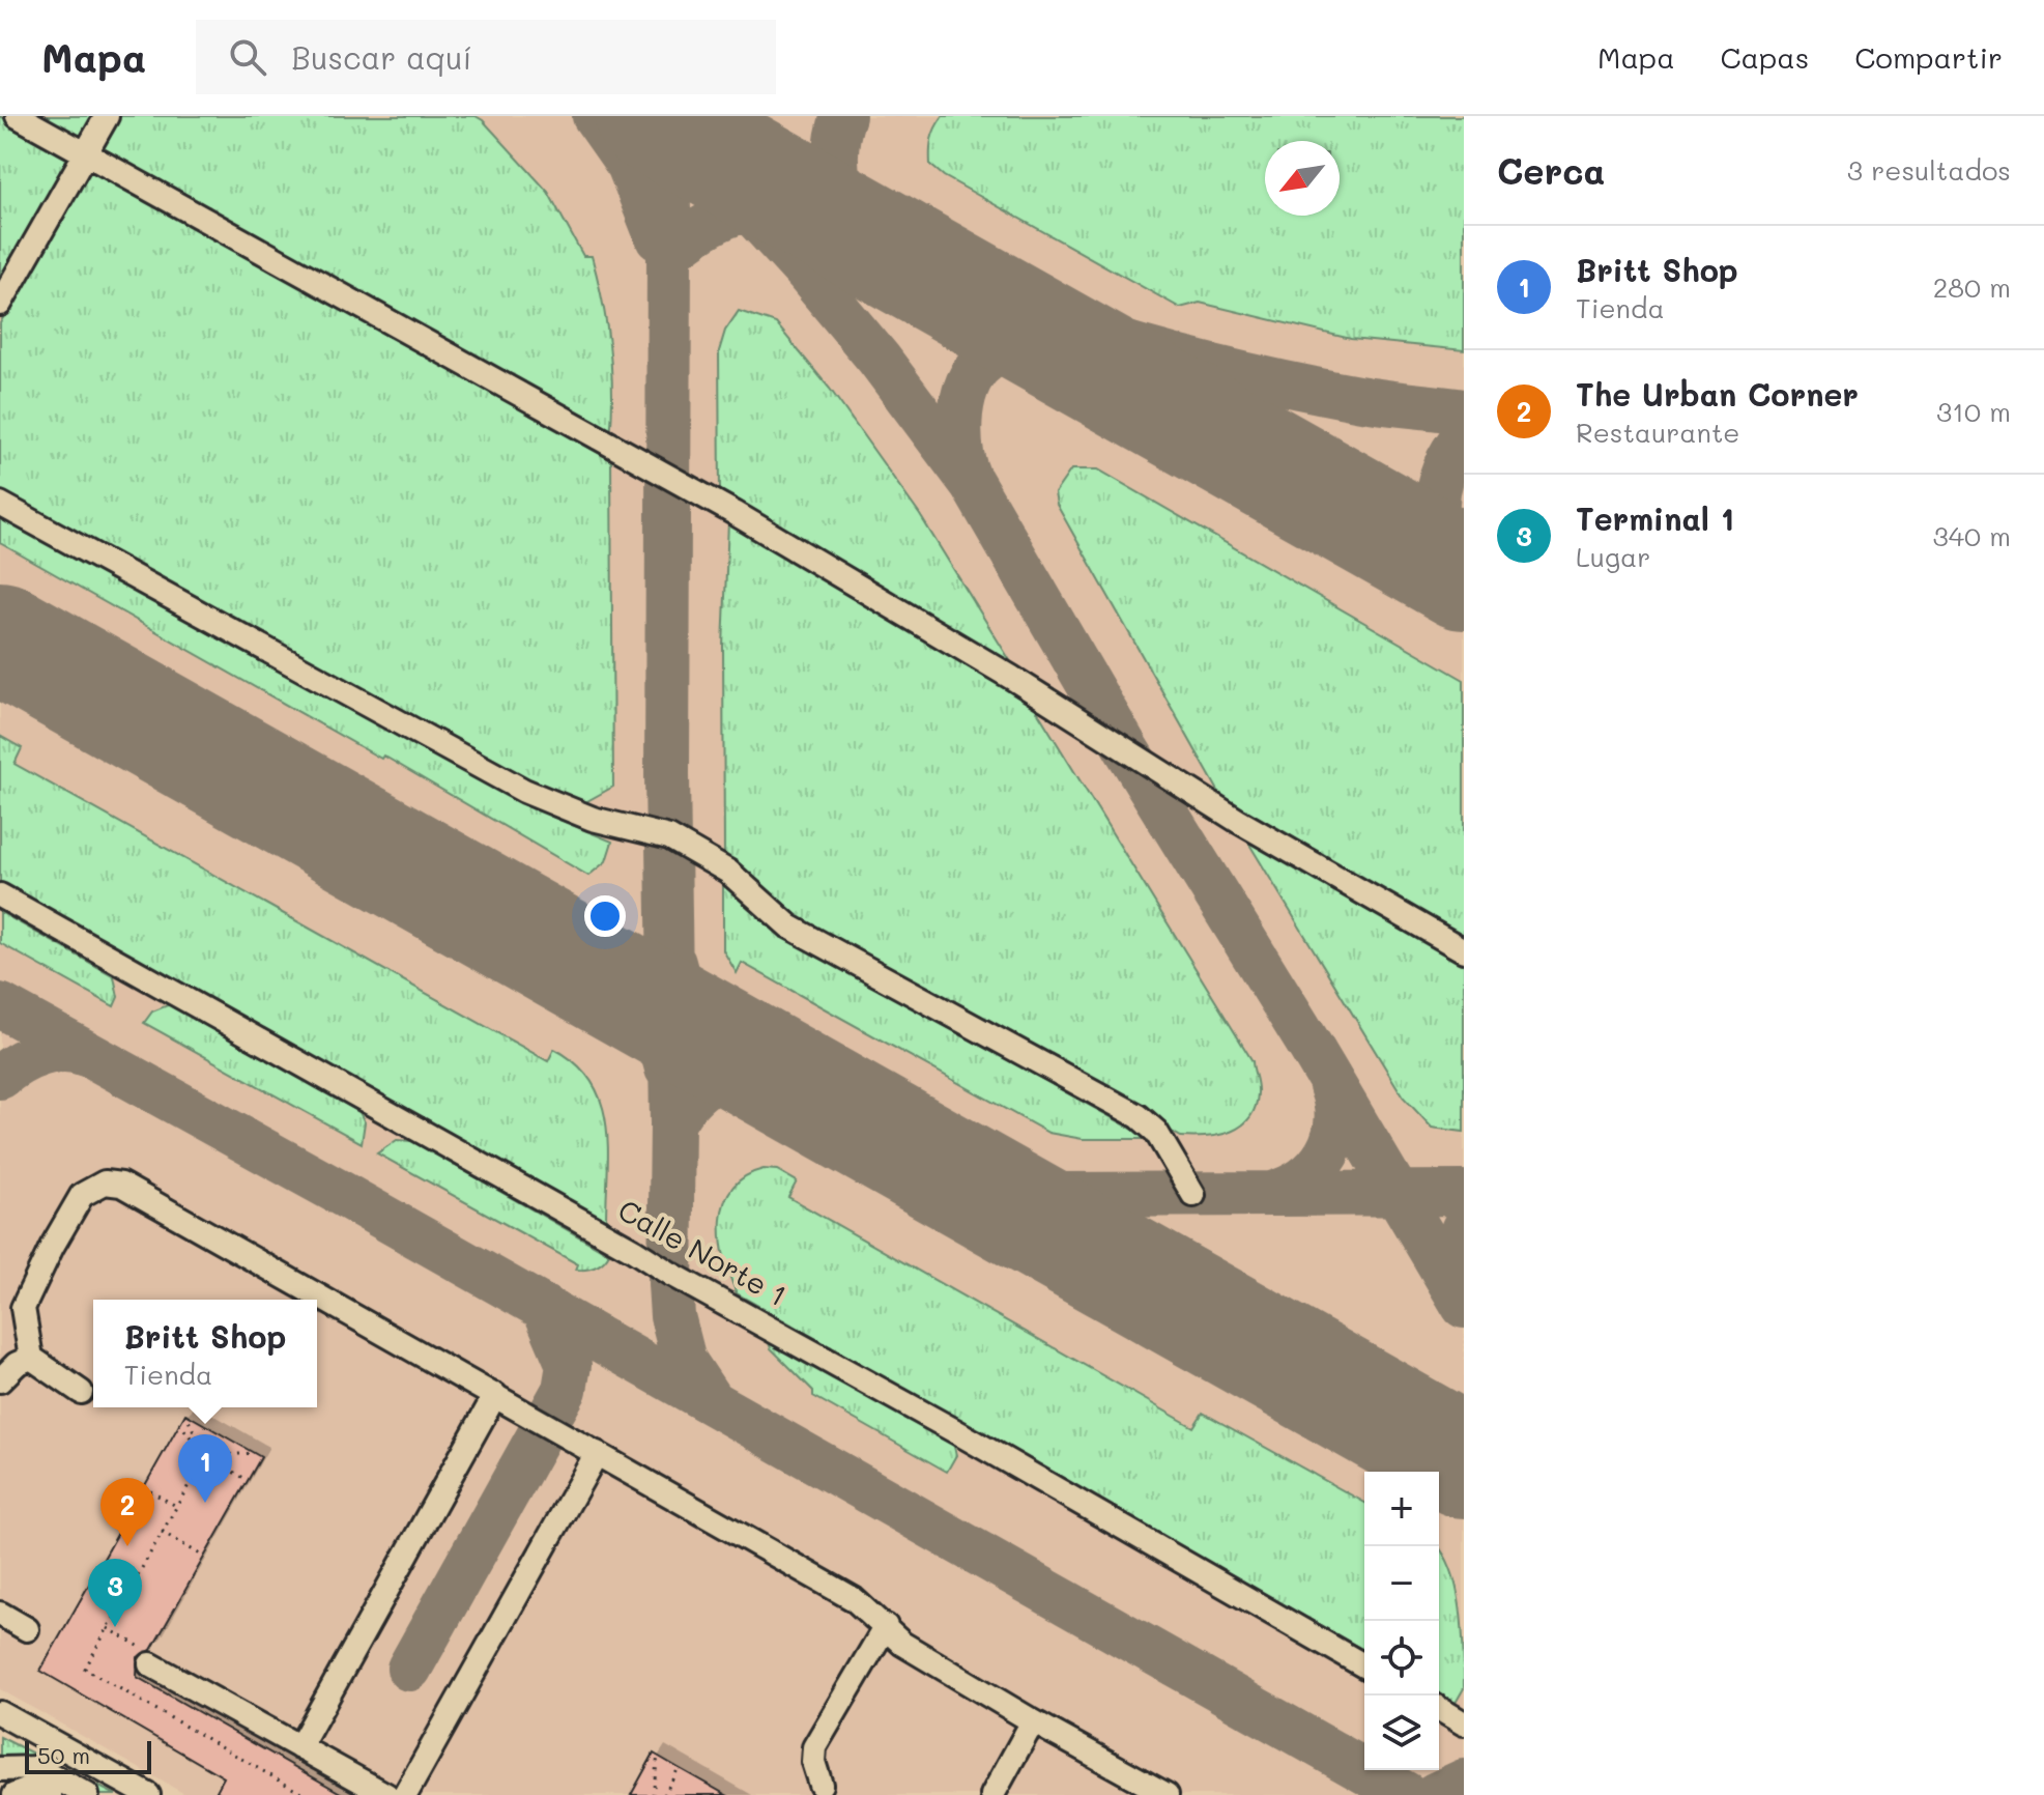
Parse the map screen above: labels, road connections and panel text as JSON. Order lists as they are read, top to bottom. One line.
{"streets":{"street":["Calle Norte 1"]},"scale_bar":"50 m","north":"bottom left","page":{"header":"Mapa","search":"Buscar aquí","nav":["Mapa","Capas","Compartir"],"heading":["Cerca","3 resultados"],"list":[{"mark":"1","name":"Britt Shop","note":"Tienda","value":"280 m"},{"mark":"2","name":"The Urban Corner","note":"Restaurante","value":"310 m"},{"mark":"3","name":"Terminal 1","note":"Lugar","value":"340 m"}],"popup":["Britt Shop","Tienda"],"pins":["1","2","3"],"map_buttons":["+","−"],"scale":"50 m"}}
